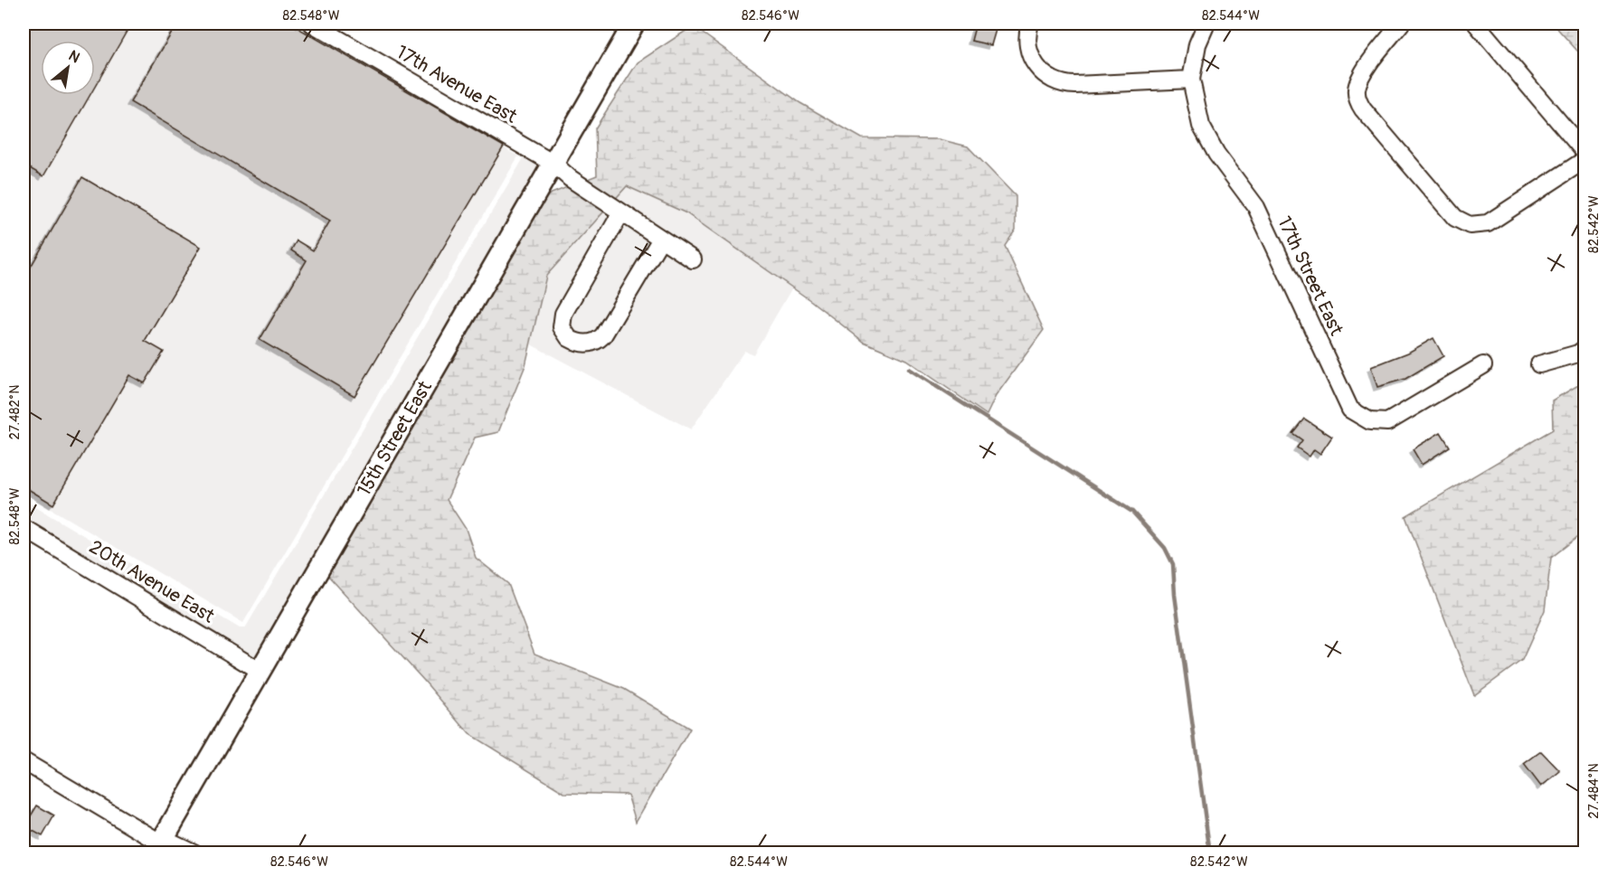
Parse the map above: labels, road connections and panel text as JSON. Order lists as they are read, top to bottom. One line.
{"streets":{"main road":["15th Street East"],"street":["17th Avenue East","17th Street East","20th Avenue East"]},"crossings":[["17th Avenue East","15th Street East"],["15th Street East","20th Avenue East"]],"north":"top right","coordinates":["82.548°W","82.546°W","82.544°W","82.542°W","27.482°N","27.484°N"]}
